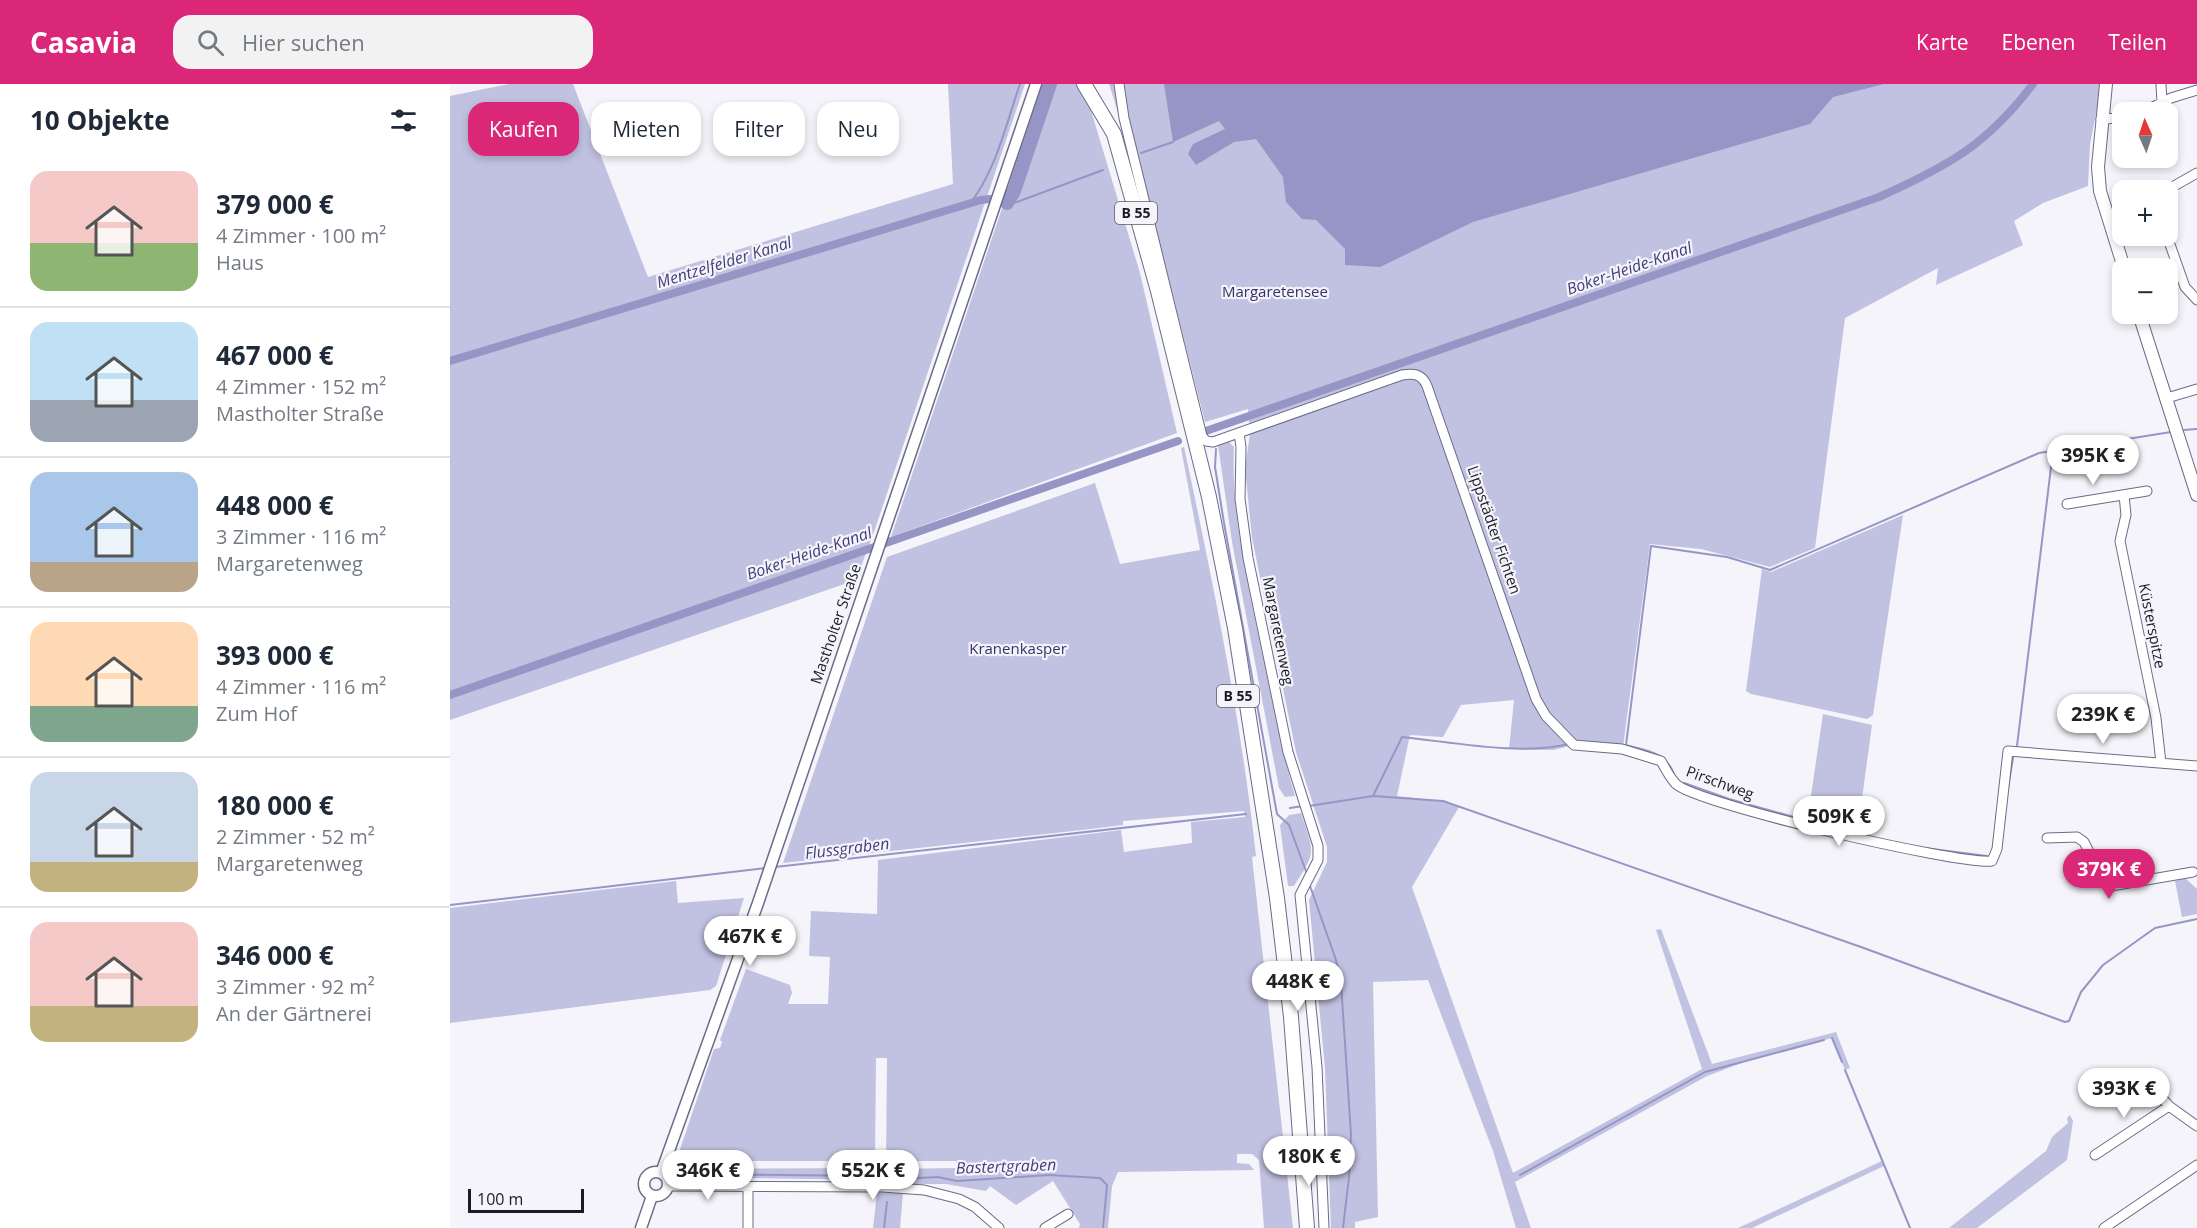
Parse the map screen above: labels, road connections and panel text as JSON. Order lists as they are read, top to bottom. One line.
{"streets":{"main road":["B 55"],"street":["Lippstädter Fichten","Mastholter Straße","Küsterspitze","Margaretenweg","Pirschweg"]},"crossings":[["Lippstädter Fichten","Margaretenweg"],["Lippstädter Fichten","Pirschweg"],["Küsterspitze","Pirschweg"]],"water":["Mentzelfelder Kanal","Boker-Heide-Kanal","Flussgraben","Bastertgraben"],"parks":["Margaretensee","Kranenkasper"],"scale_bar":"100 m","north":"top","page":{"header":"Casavia","search":"Hier suchen","nav":["Karte","Ebenen","Teilen"],"heading":"10 Objekte","map_buttons":["+","−"],"chip":["Kaufen","Mieten","Filter","Neu"],"list":[{"name":"379 000 €","note":"4 Zimmer · 100 m² · Haus"},{"name":"467 000 €","note":"4 Zimmer · 152 m² · Mastholter Straße"},{"name":"448 000 €","note":"3 Zimmer · 116 m² · Margaretenweg"},{"name":"393 000 €","note":"4 Zimmer · 116 m² · Zum Hof"},{"name":"180 000 €","note":"2 Zimmer · 52 m² · Margaretenweg"},{"name":"346 000 €","note":"3 Zimmer · 92 m² · An der Gärtnerei"}],"price":["395K €","239K €","509K €","379K €","467K €","448K €","393K €","180K €","346K €","552K €"],"scale":"100 m"}}
